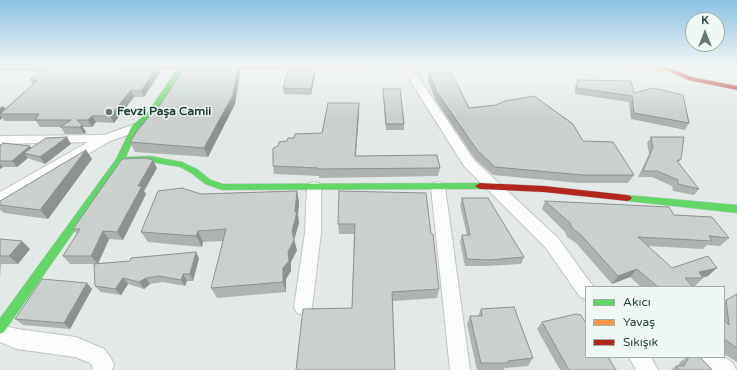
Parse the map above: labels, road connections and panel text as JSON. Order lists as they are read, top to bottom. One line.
{"places":["Fevzi Paşa Camii"],"legend":["Akıcı","Yavaş","Sıkışık"],"north":"top"}
